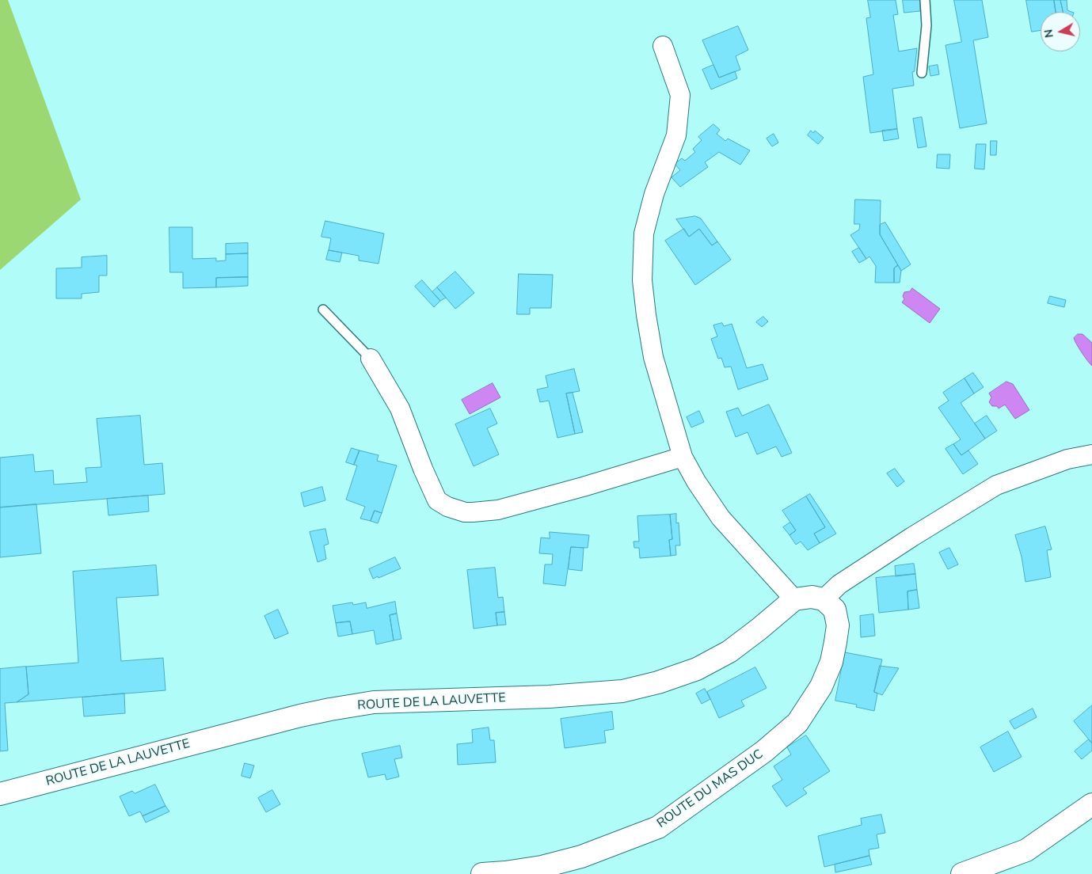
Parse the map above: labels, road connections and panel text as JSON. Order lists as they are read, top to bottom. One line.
{"streets":{"street":["ROUTE DE LA LAUVETTE","ROUTE DU MAS DUC"]},"north":"left"}
